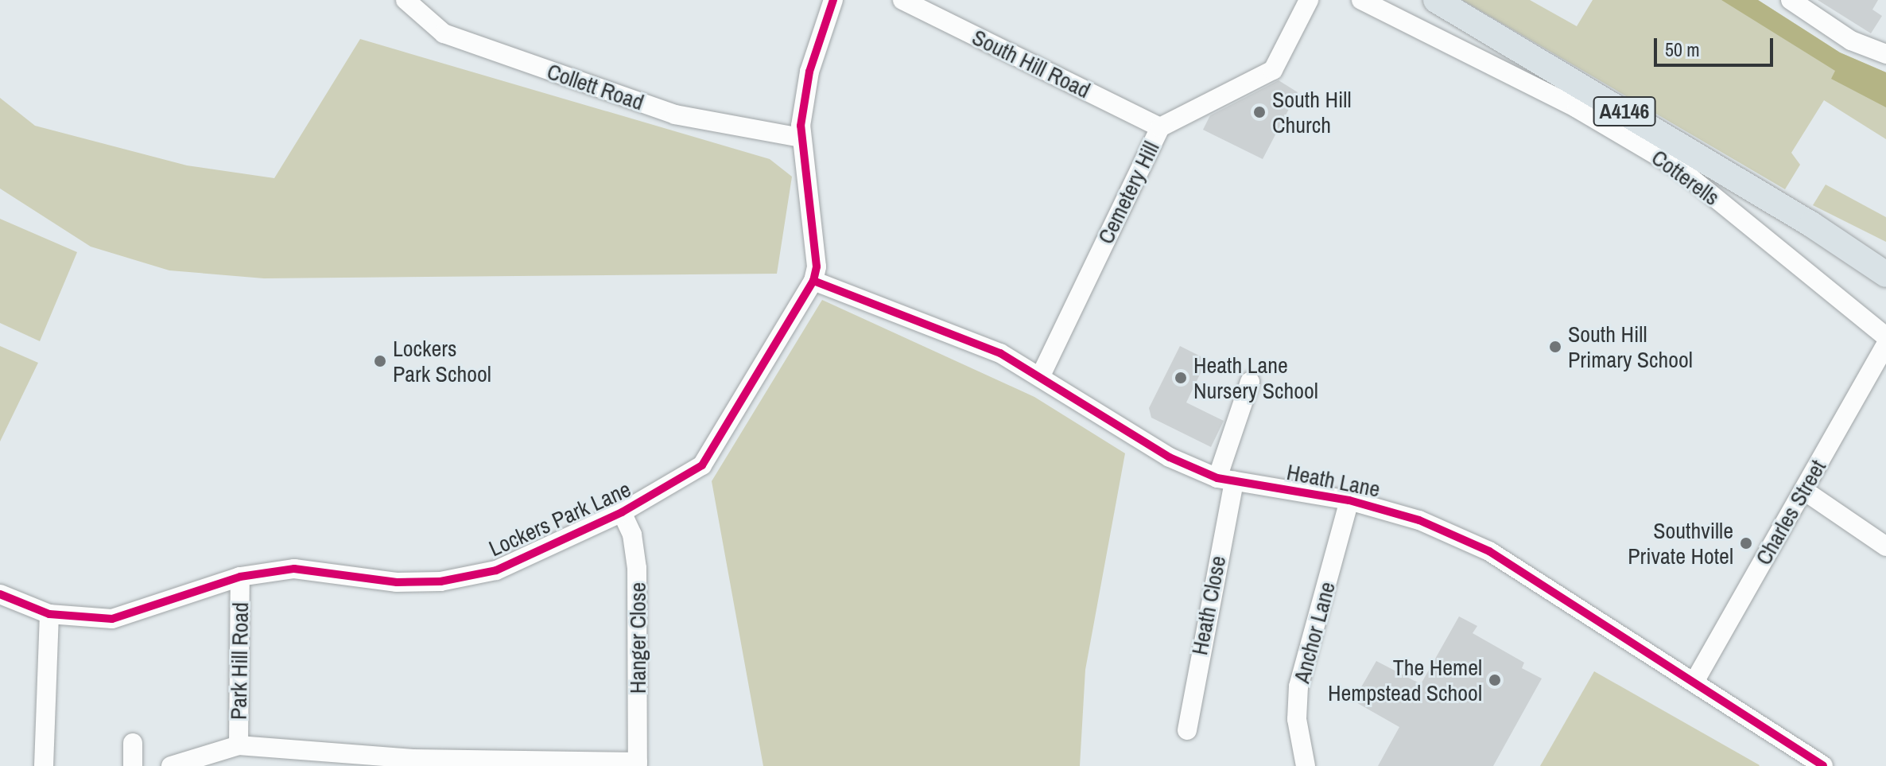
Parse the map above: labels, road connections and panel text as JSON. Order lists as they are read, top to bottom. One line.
{"streets":{"main road":["A4146"],"street":["South Hill Road","Collett Road","Cotterells","Cemetery Hill","Heath Lane","Charles Street","Lockers Park Lane","Heath Close","Anchor Lane","Hanger Close","Park Hill Road"]},"crossings":[["South Hill Road","Cemetery Hill"],["Collett Road","Lockers Park Lane"],["Cemetery Hill","Heath Lane"],["Heath Lane","Charles Street"],["Heath Lane","Lockers Park Lane"],["Heath Lane","Heath Close"],["Heath Lane","Anchor Lane"],["Lockers Park Lane","Hanger Close"],["Lockers Park Lane","Park Hill Road"],["Hanger Close","Park Hill Road"]],"places":["South Hill Church","South Hill Primary School","Lockers Park School","Heath Lane Nursery School","Southville Private Hotel","The Hemel Hempstead School"],"scale_bar":"50 m"}
